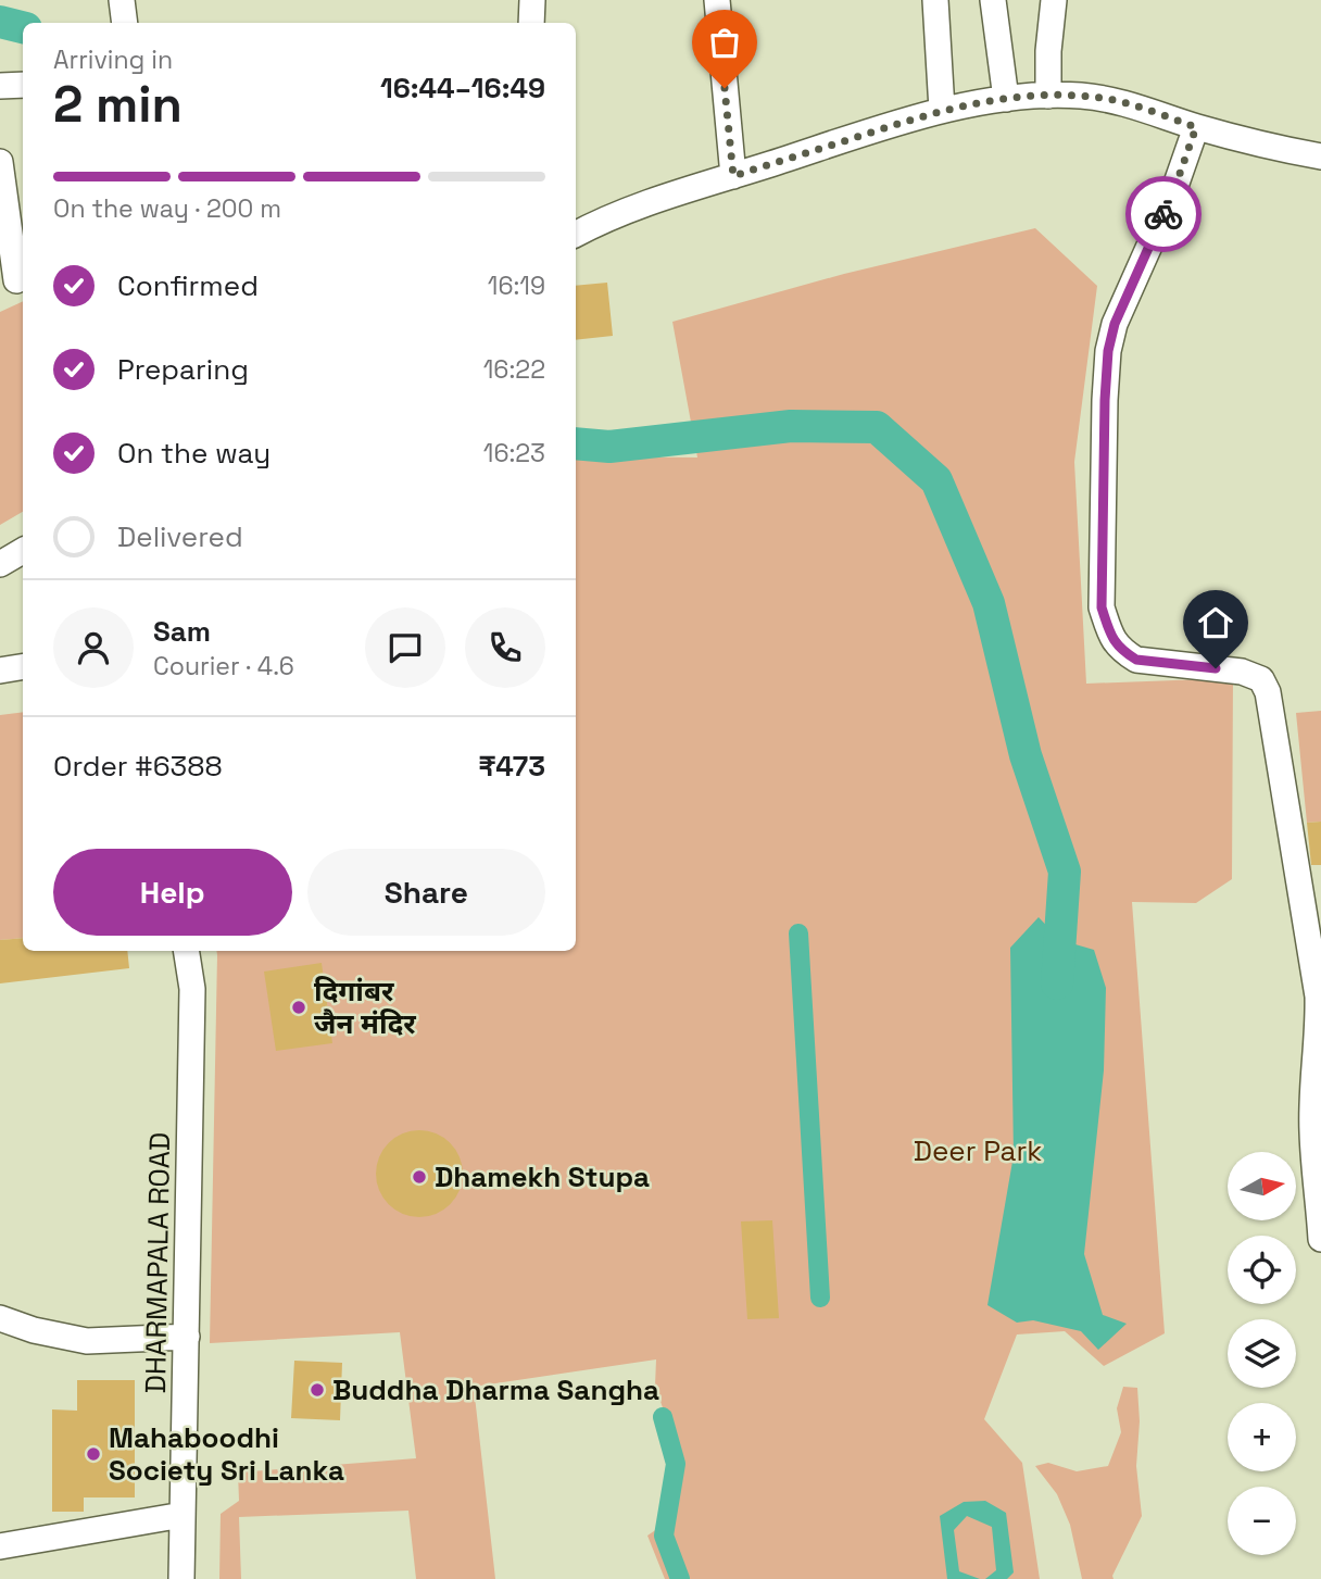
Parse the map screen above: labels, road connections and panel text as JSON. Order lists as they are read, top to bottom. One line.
{"streets":{"street":["DHARMAPALA ROAD"]},"parks":["Deer Park"],"places":["दिगांबर जैन मंदिर","Dhamekh Stupa","Buddha Dharma Sangha","Mahaboodhi Society Sri Lanka"],"north":"right","page":{"heading":["2 min","Arriving in","16:44–16:49"],"panel":["Sam","Courier · 4.6","Order #6388","₹473"],"bar":"On the way · 200 m","list":[["Confirmed","16:19"],["Preparing","16:22"],["On the way","16:23"],"Delivered"],"buttons":["Help","Share"],"map_buttons":["+","−"]}}
